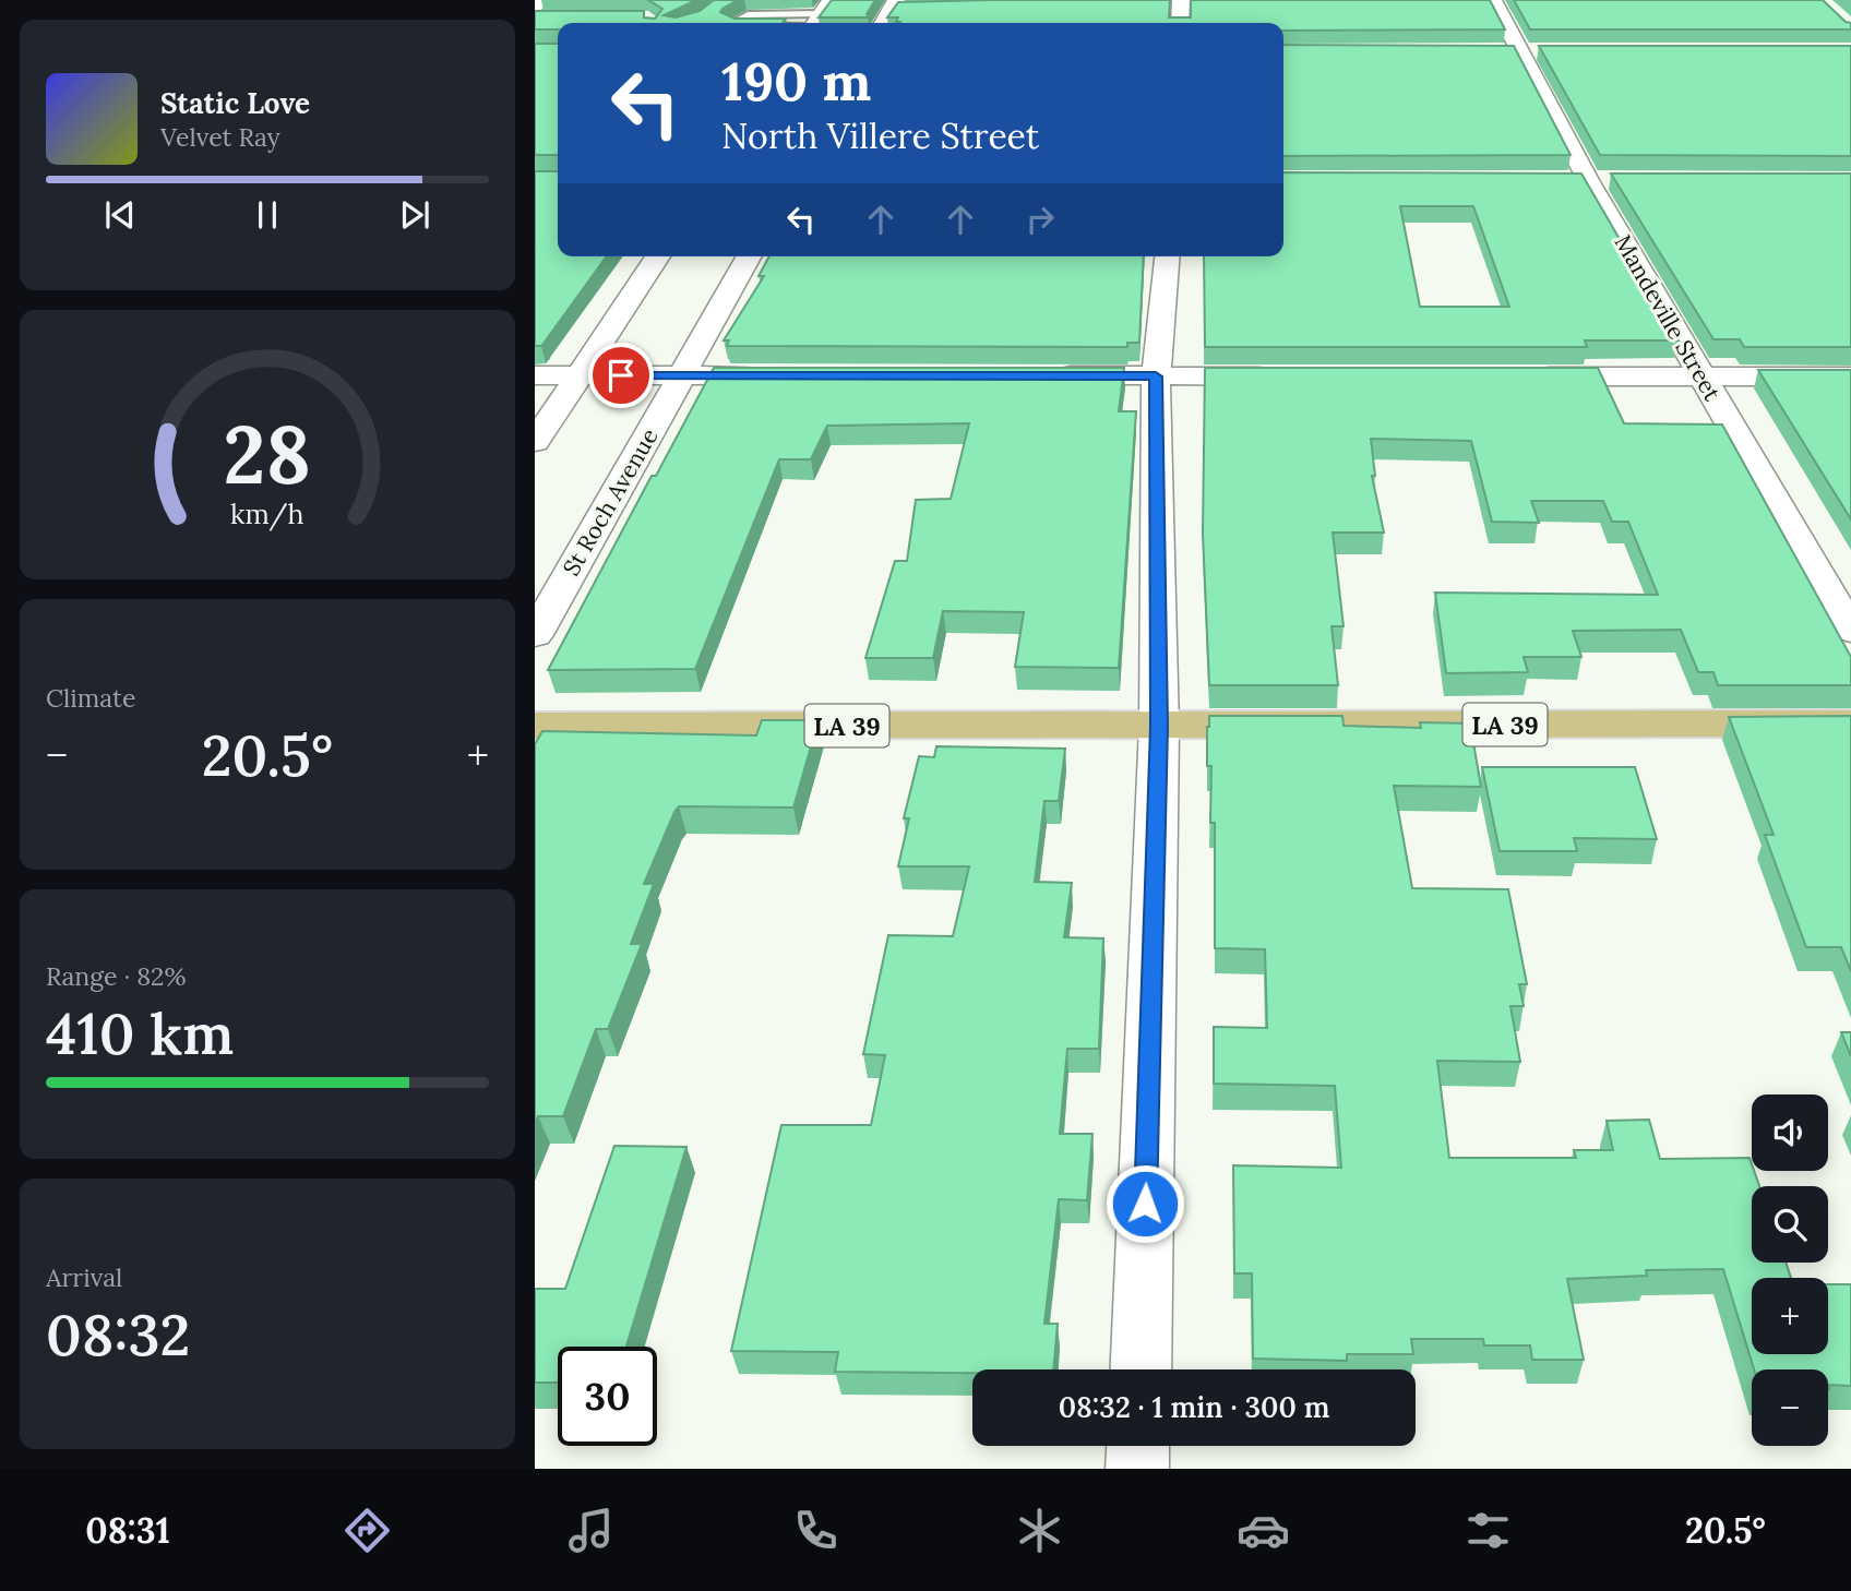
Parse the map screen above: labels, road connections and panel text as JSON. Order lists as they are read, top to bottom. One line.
{"streets":{"main road":["LA 39"],"street":["Mandeville Street","St Roch Avenue"]},"page":{"turn":["190 m","North Villere Street"],"song":["Static Love","Velvet Ray"],"tile":["Climate",["Range · 82%","410 km"],["Arrival","08:32"]],"heat":["−","20.5°","+"],"map_buttons":["+","−"],"limit":"30","trip":"08:32 · 1 min · 300 m","tabs":["08:31","20.5°"],"gauge":["28","km/h"]}}
